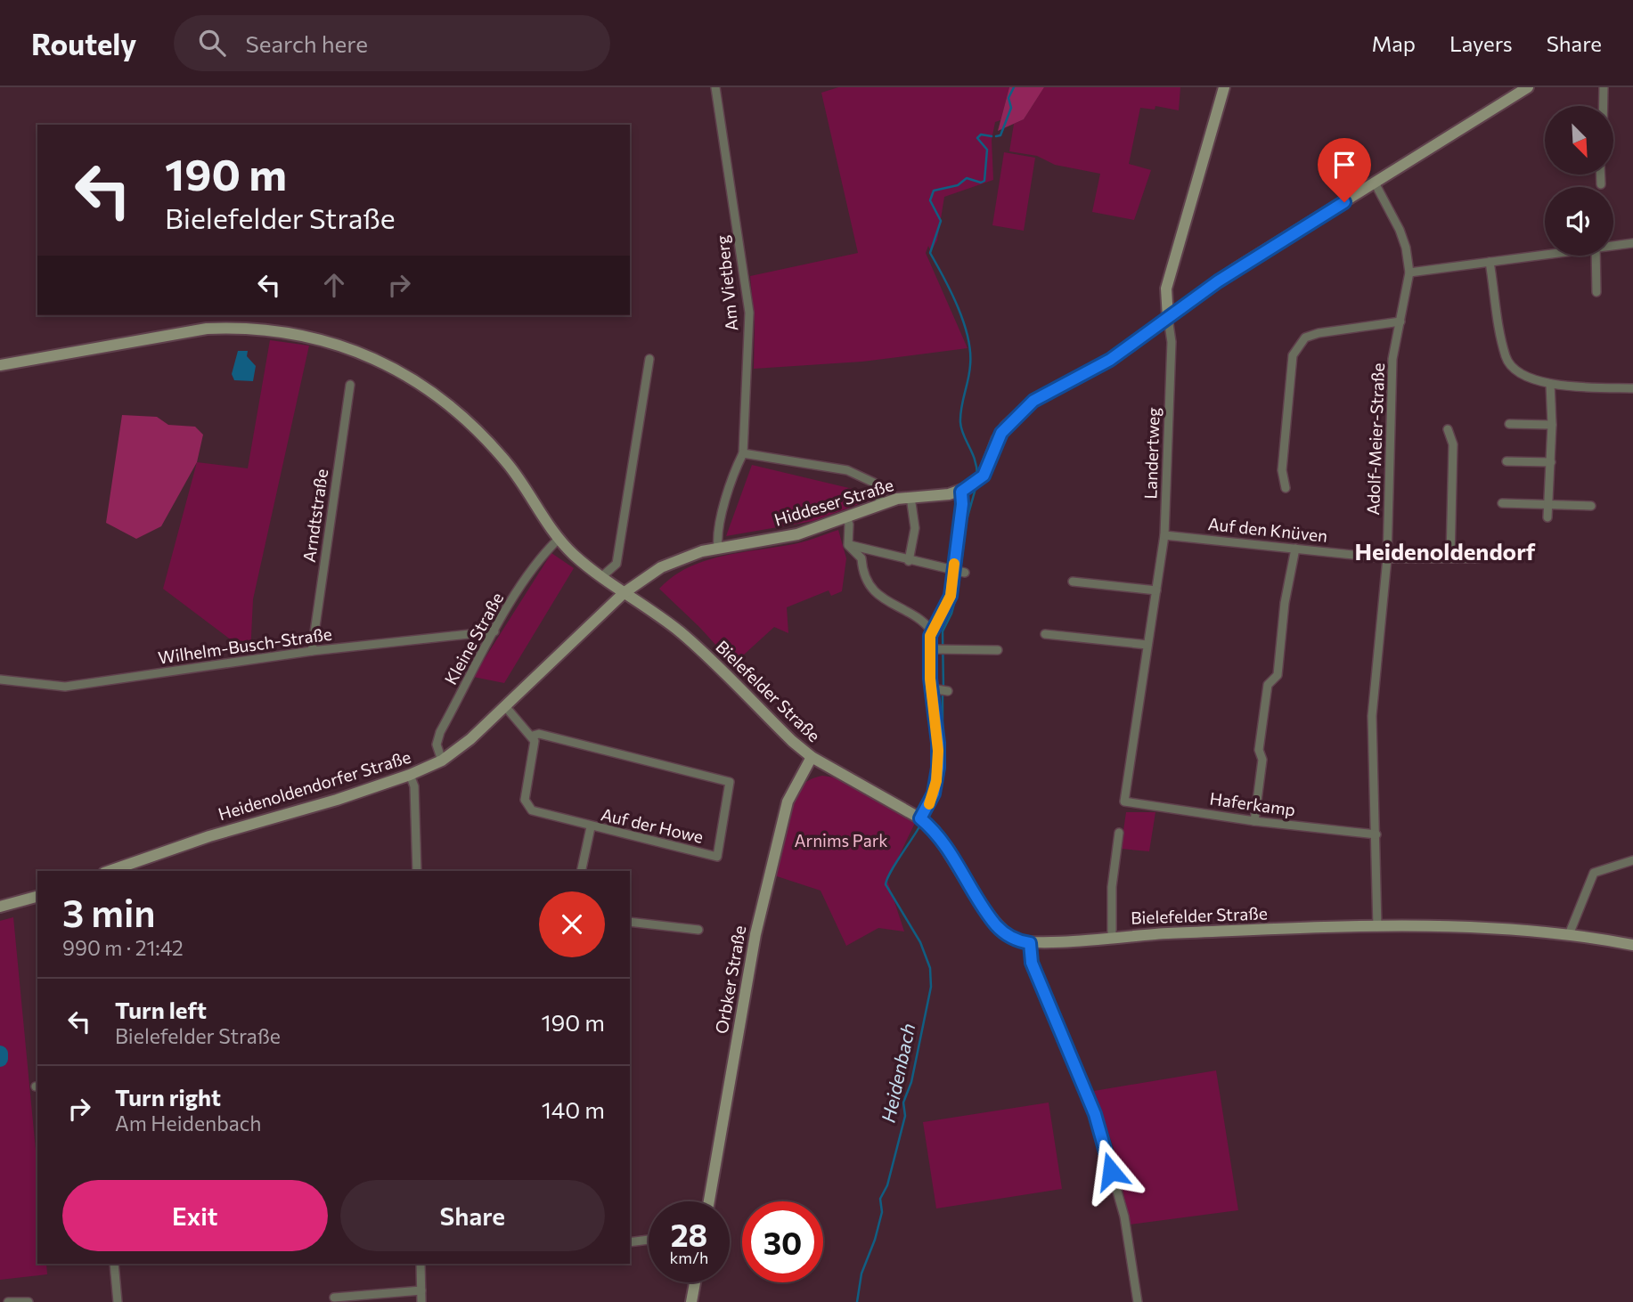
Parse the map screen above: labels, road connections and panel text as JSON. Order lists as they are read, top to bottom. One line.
{"streets":{"main road":["Hiddeser Straße","Bielefelder Straße","Heidenoldendorfer Straße","Orbker Straße"],"street":["Am Vietberg","Adolf-Meier-Straße","Landertweg","Arndtstraße","Auf den Knüven","Kleine Straße","Wilhelm-Busch-Straße","Haferkamp","Auf der Howe"]},"crossings":[["Am Vietberg","Hiddeser Straße"],["Adolf-Meier-Straße","Hiddeser Straße"],["Adolf-Meier-Straße","Auf den Knüven"],["Adolf-Meier-Straße","Bielefelder Straße"],["Adolf-Meier-Straße","Haferkamp"],["Landertweg","Hiddeser Straße"],["Landertweg","Auf den Knüven"],["Landertweg","Haferkamp"],["Hiddeser Straße","Bielefelder Straße"],["Hiddeser Straße","Heidenoldendorfer Straße"],["Arndtstraße","Wilhelm-Busch-Straße"],["Kleine Straße","Wilhelm-Busch-Straße"],["Kleine Straße","Bielefelder Straße"],["Kleine Straße","Heidenoldendorfer Straße"],["Bielefelder Straße","Heidenoldendorfer Straße"],["Bielefelder Straße","Orbker Straße"]],"districts":["Heidenoldendorf"],"water":["Heidenbach"],"parks":["Arnims Park"],"north":"bottom right","page":{"header":"Routely","search":"Search here","nav":["Map","Layers","Share"],"turn":["190 m","Bielefelder Straße"],"heading":["3 min","990 m · 21:42"],"list":[{"name":"Turn left","note":"Bielefelder Straße","value":"190 m"},{"name":"Turn right","note":"Am Heidenbach","value":"140 m"}],"buttons":["Exit","Share"],"speed":"28 km/h","limit":"30"}}
